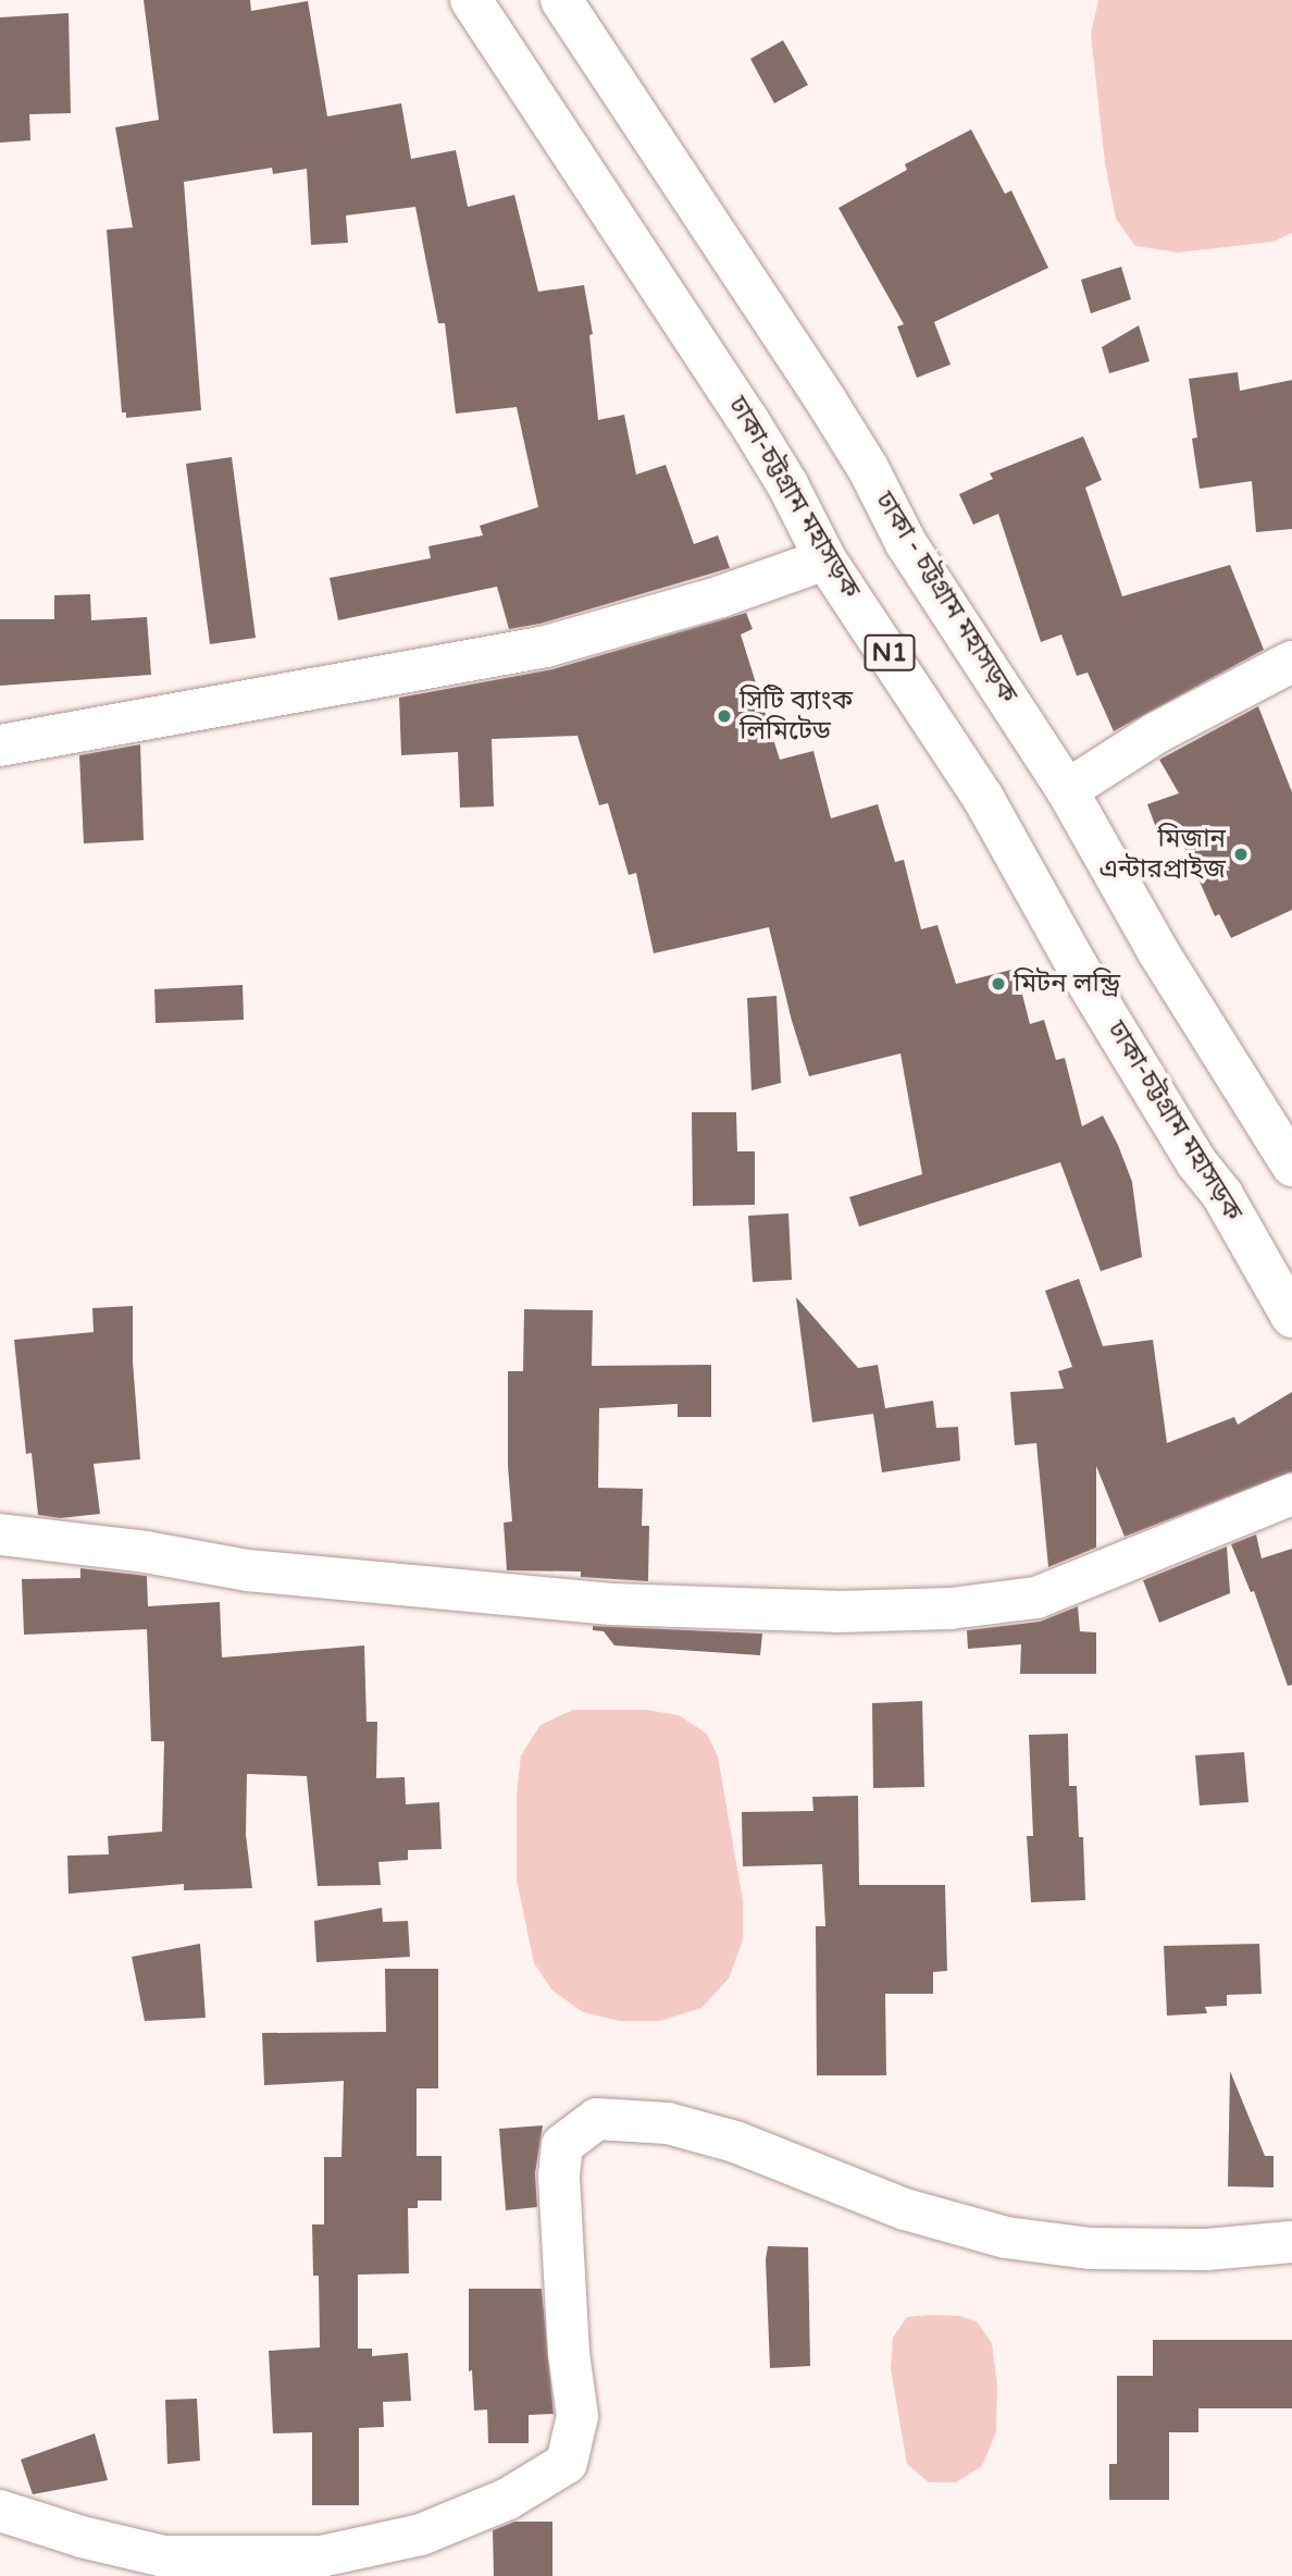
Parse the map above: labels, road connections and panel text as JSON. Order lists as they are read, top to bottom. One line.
{"streets":{"main road":["ঢাকা-চট্টগ্রাম মহাসড়ক","ঢাকা - চট্টগ্রাম মহাসড়ক","N1"]},"places":["সিটি ব্যাংক লিমিটেড","মিজান এন্টারপ্রাইজ","মিটন লন্ড্রি"]}
